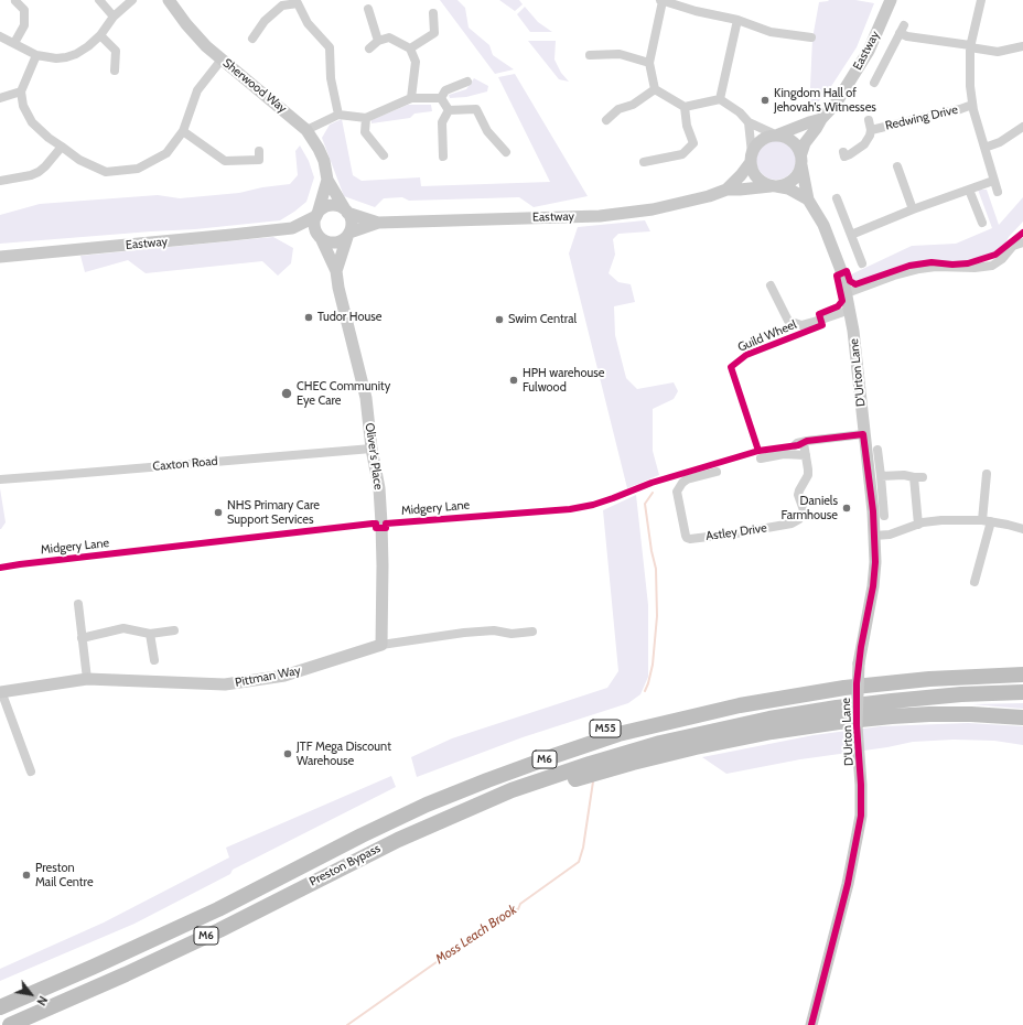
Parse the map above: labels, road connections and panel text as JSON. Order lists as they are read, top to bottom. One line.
{"streets":{"highway":["M55","M6","Preston Bypass"],"street":["Eastway","Sherwood Way","Redwing Drive","D'Urton Lane","Oliver's Place","Caxton Road","Astley Drive","Pittman Way"],"cycle path":["Guild Wheel","Midgery Lane"]},"crossings":[["Eastway","Sherwood Way"],["Eastway","D'Urton Lane"],["Eastway","Oliver's Place"],["Sherwood Way","Oliver's Place"],["D'Urton Lane","Astley Drive"],["Oliver's Place","Caxton Road"],["Oliver's Place","Pittman Way"],["M55","M6"],["M6","Preston Bypass"]],"water":["Moss Leach Brook"],"places":["Kingdom Hall of Jehovah's Witnesses","Tudor House","Swim Central","HPH warehouse Fulwood","CHEC Community Eye Care","Daniels Farmhouse","NHS Primary Care Support Services","JTF Mega Discount Warehouse","Preston Mail Centre"],"north":"bottom right"}
